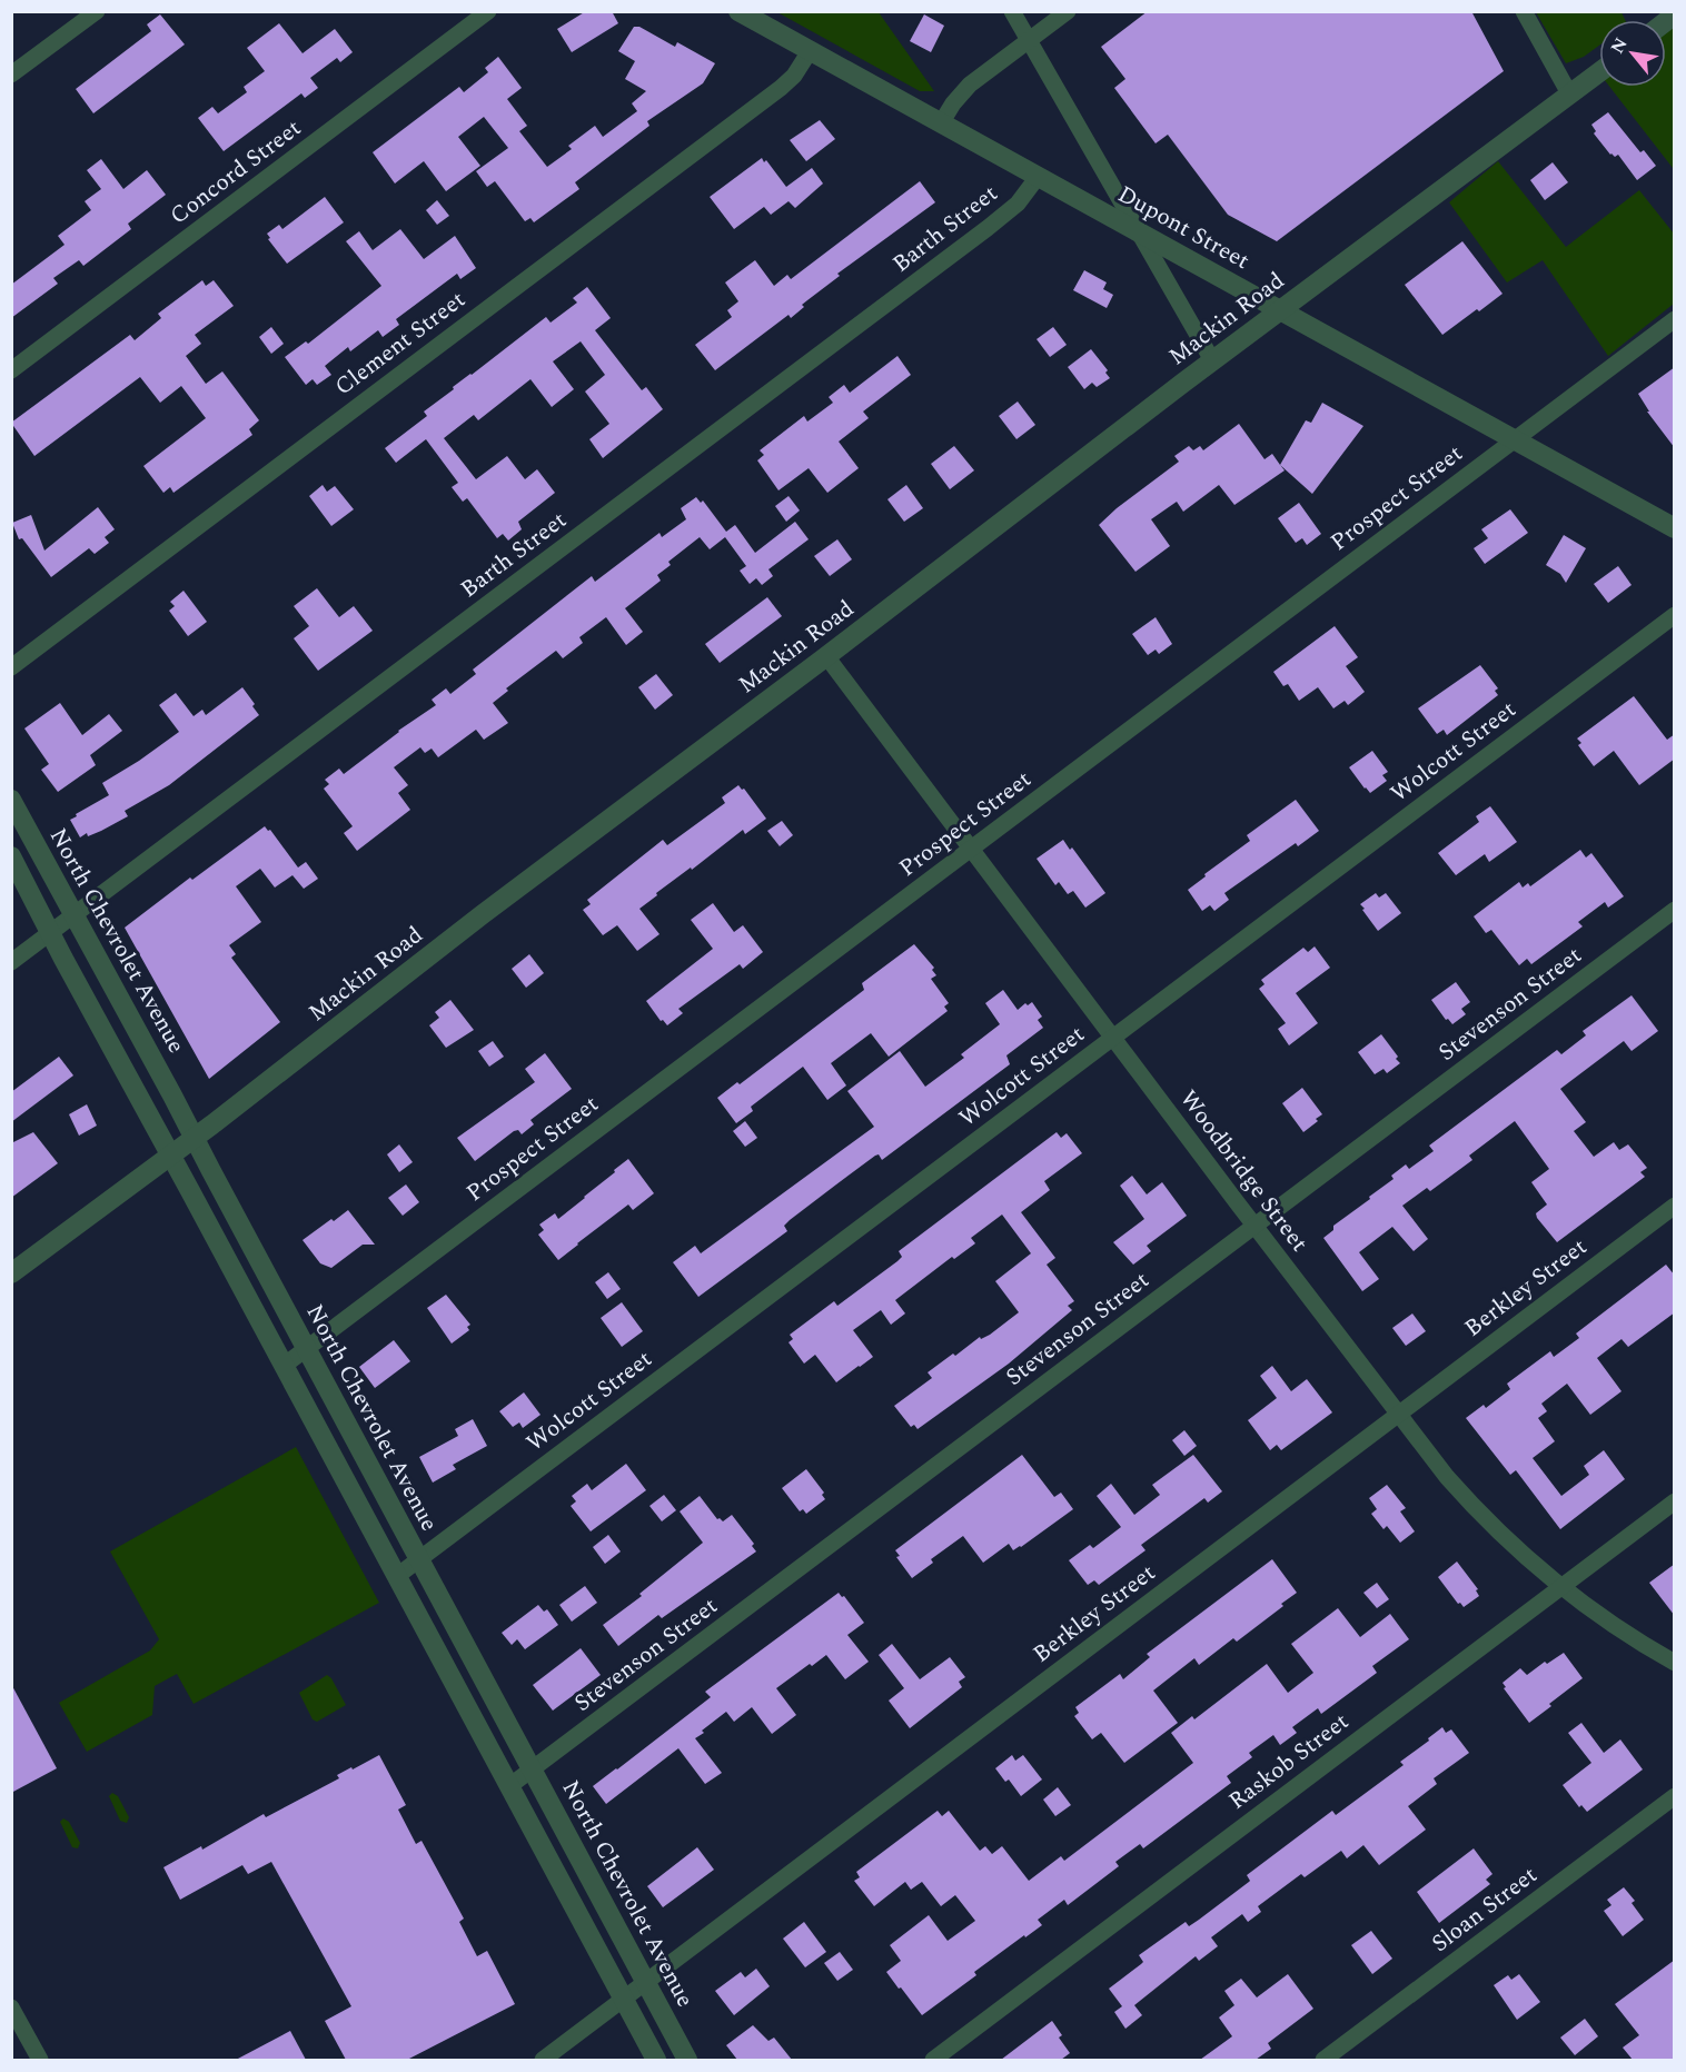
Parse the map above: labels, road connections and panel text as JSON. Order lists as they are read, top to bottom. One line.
{"streets":{"street":["Concord Street","Dupont Street","Barth Street","Mackin Road","Clement Street","Prospect Street","Wolcott Street","North Chevrolet Avenue","Stevenson Street","Woodbridge Street","Berkley Street","Raskob Street","Sloan Street"]},"crossings":[["Dupont Street","Barth Street"],["Dupont Street","Mackin Road"],["Dupont Street","Clement Street"],["Dupont Street","Prospect Street"],["Barth Street","North Chevrolet Avenue"],["Mackin Road","North Chevrolet Avenue"],["Mackin Road","Woodbridge Street"],["Prospect Street","North Chevrolet Avenue"],["Prospect Street","Woodbridge Street"],["Wolcott Street","North Chevrolet Avenue"],["Wolcott Street","Woodbridge Street"],["North Chevrolet Avenue","Stevenson Street"],["North Chevrolet Avenue","Berkley Street"],["Stevenson Street","Woodbridge Street"],["Woodbridge Street","Berkley Street"],["Woodbridge Street","Raskob Street"]],"north":"top left"}
